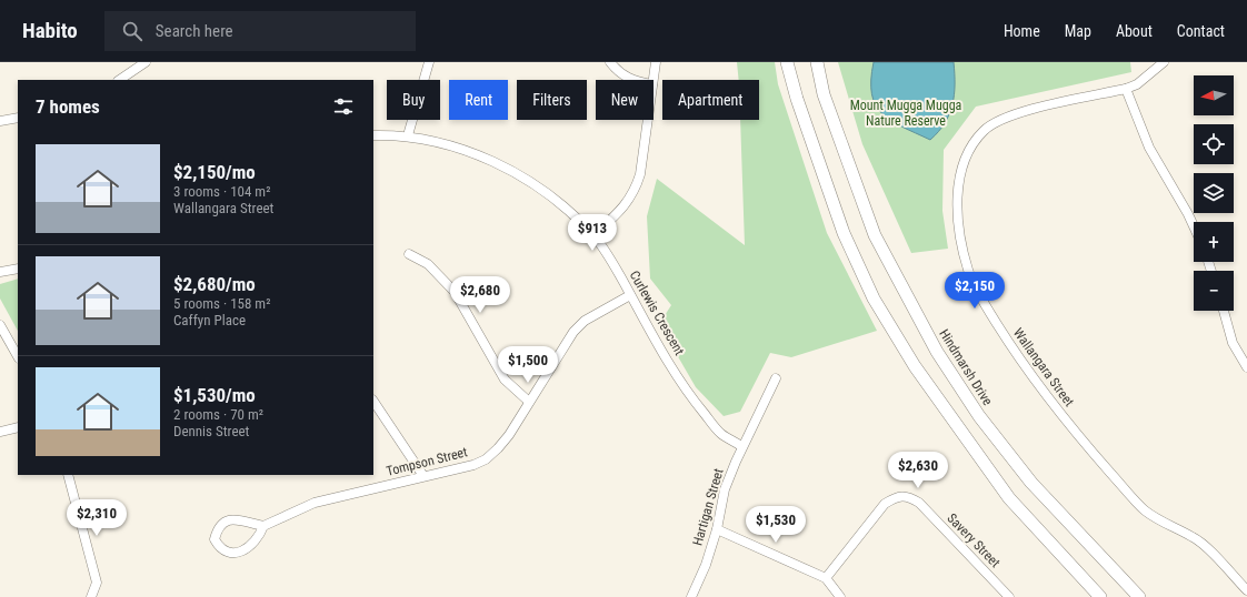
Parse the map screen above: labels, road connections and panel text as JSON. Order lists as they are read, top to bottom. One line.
{"streets":{"main road":["Hindmarsh Drive"],"street":["Curlewis Crescent","Wallangara Street","Tompson Street","Hartigan Street","Savery Street"]},"crossings":[["Curlewis Crescent","Tompson Street"],["Curlewis Crescent","Hartigan Street"]],"parks":["Mount Mugga Mugga Nature Reserve"],"north":"left","page":{"header":"Habito","search":"Search here","nav":["Home","Map","About","Contact"],"map_buttons":["+","−"],"chip":["Buy","Rent","Filters","New","Apartment"],"heading":"7 homes","list":[{"name":"$2,150/mo","note":"3 rooms · 104 m² · Wallangara Street"},{"name":"$2,680/mo","note":"5 rooms · 158 m² · Caffyn Place"},{"name":"$1,530/mo","note":"2 rooms · 70 m² · Dennis Street"}],"price":["$913","$2,150","$2,680","$1,500","$2,630","$2,310","$1,530"]}}
